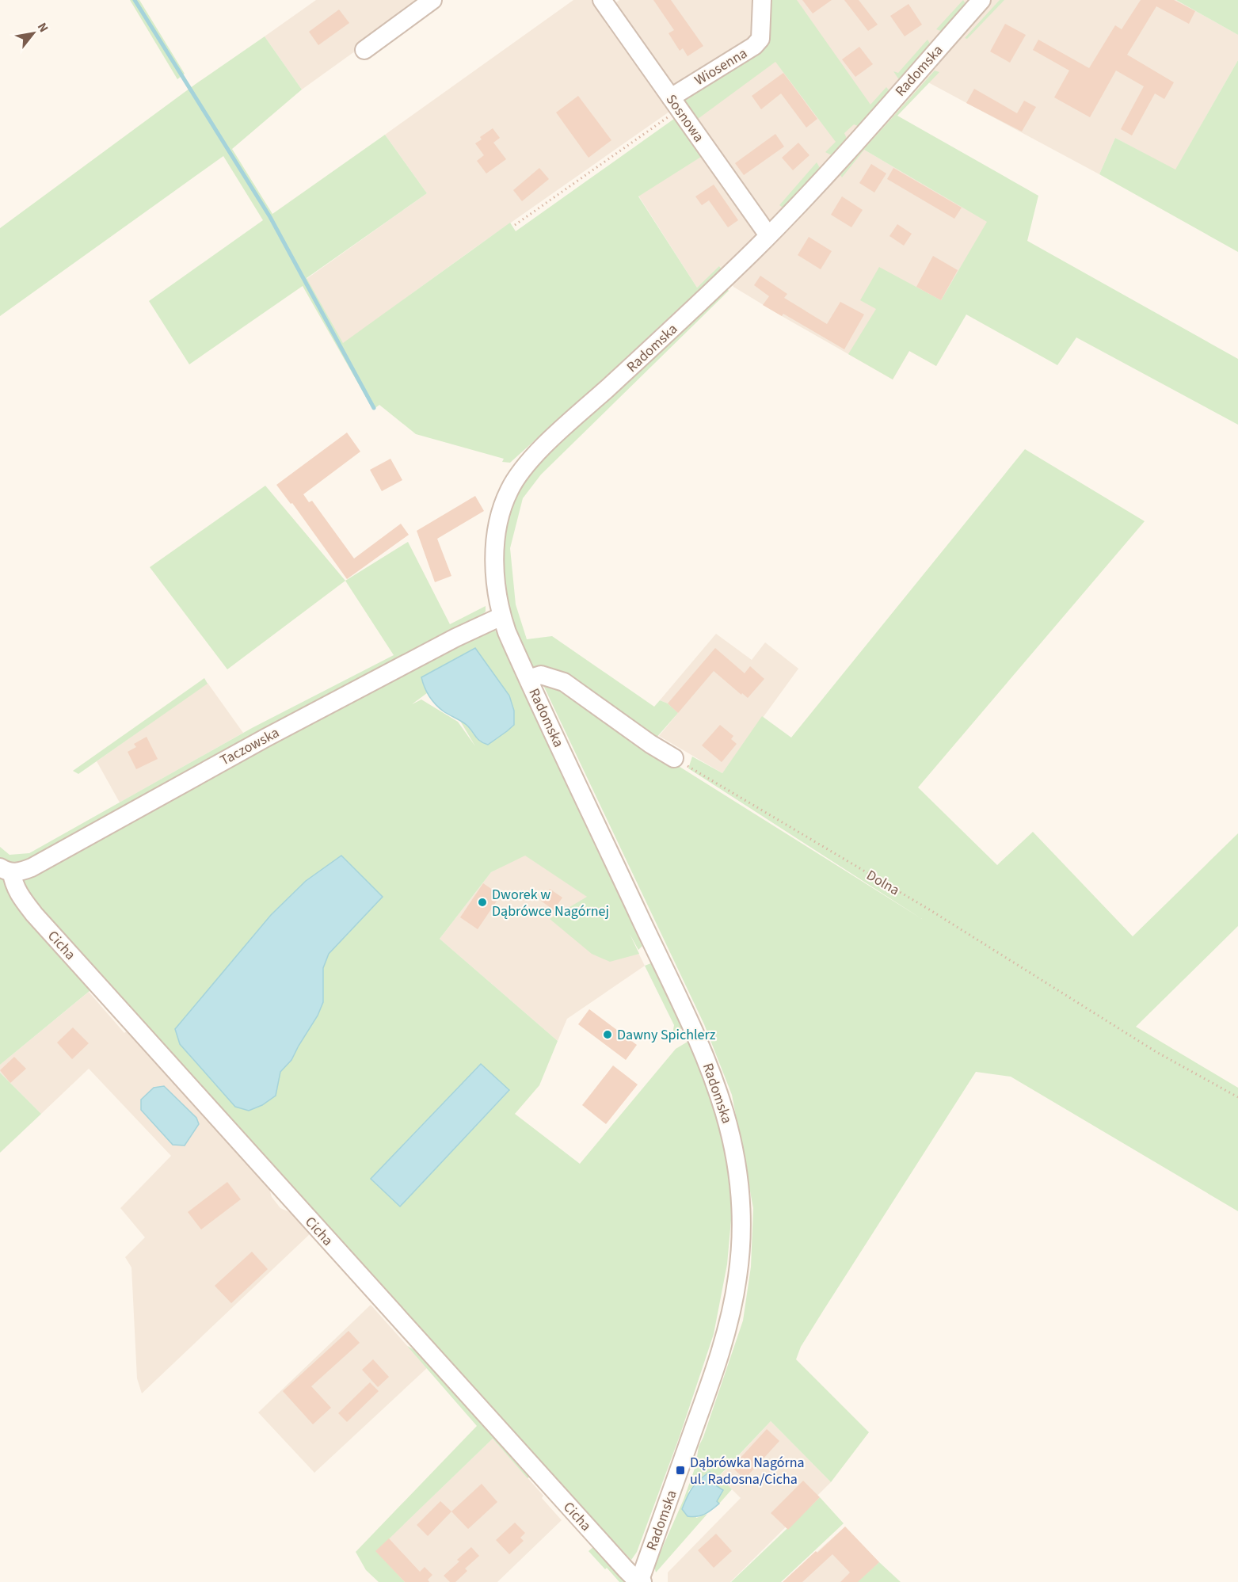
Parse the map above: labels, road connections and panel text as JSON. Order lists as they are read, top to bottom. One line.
{"streets":{"street":["Wiosenna","Radomska","Sosnowa","Taczowska","Cicha"],"path":["Dolna"]},"crossings":[["Wiosenna","Sosnowa"],["Radomska","Sosnowa"],["Radomska","Taczowska"],["Radomska","Cicha"],["Taczowska","Cicha"]],"places":{"other":["Dworek w Dąbrówce Nagórnej","Dawny Spichlerz"],"transit":["Dąbrówka Nagórna ul. Radosna/Cicha"]},"north":"top right"}
